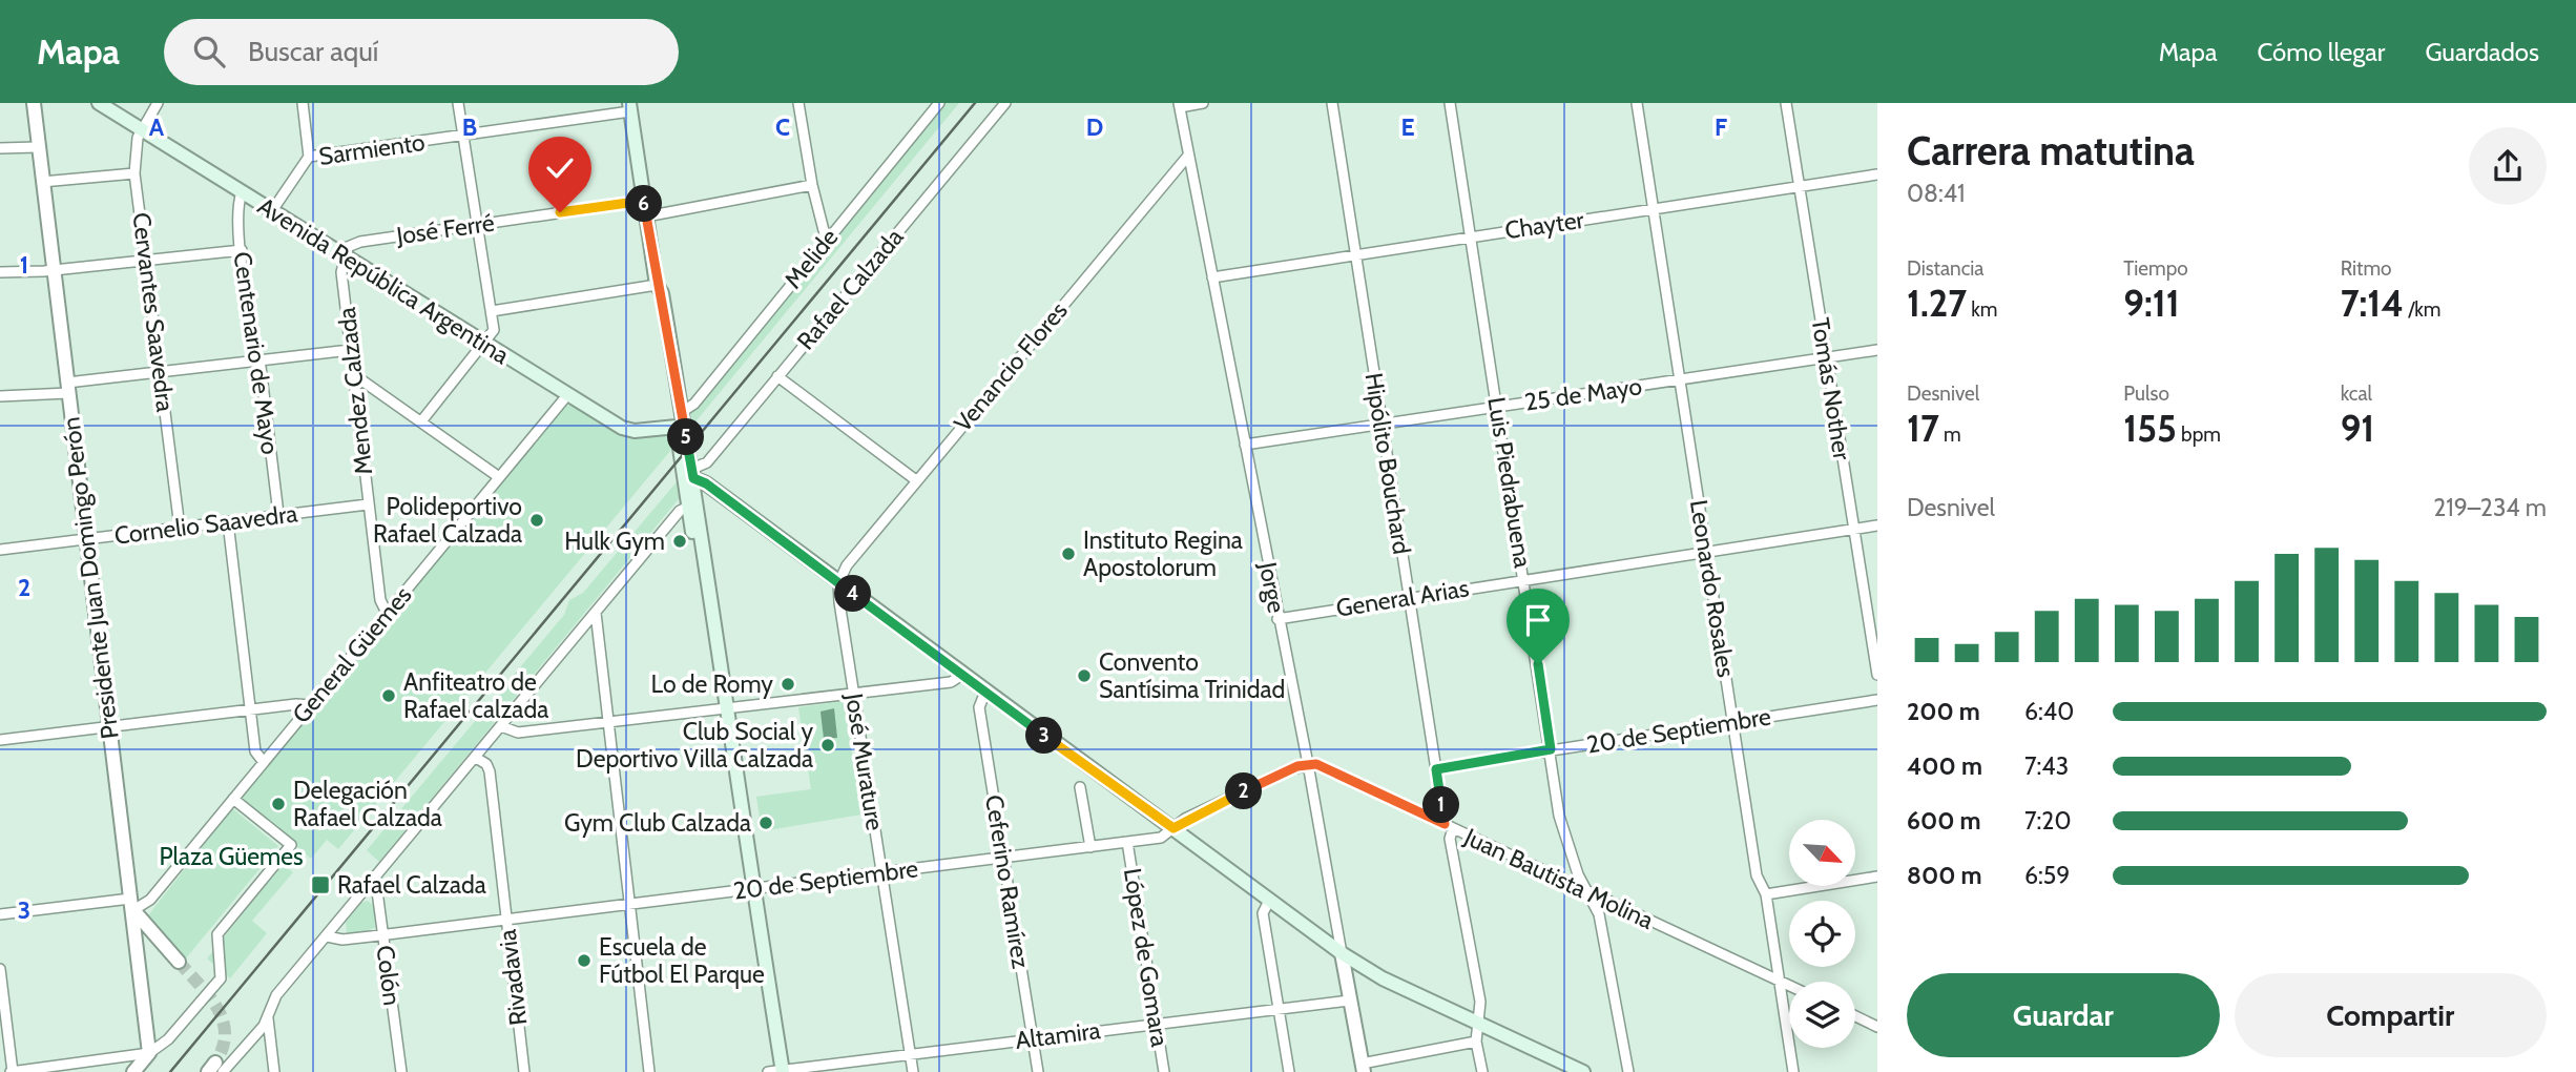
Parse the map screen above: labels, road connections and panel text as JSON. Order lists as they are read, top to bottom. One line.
{"streets":{"main road":["Avenida República Argentina"],"street":["Sarmiento","Chayter","José Ferré","Melide","Rafael Calzada","Cervantes Saavedra","Centenario de Mayo","Venancio Flores","Tomás Nother","Mendez Calzada","25 de Mayo","Hipólito Bouchard","Luis Piedrabuena","Cornelio Saavedra","Presidente Juan Domingo Perón","Jorge","Leonardo Rosales","General Arias","General Güemes","20 de Septiembre","José Murature","Juan Bautista Molina","Ceferino Ramírez","López de Gomara","Colón","Rivadavia","Altamira"]},"crossings":[["Sarmiento","Avenida República Argentina"],["Chayter","Tomás Nother"],["Chayter","Hipólito Bouchard"],["Chayter","Luis Piedrabuena"],["Chayter","Jorge"],["Chayter","Leonardo Rosales"],["José Ferré","Avenida República Argentina"],["José Ferré","Mendez Calzada"],["Avenida República Argentina","Cervantes Saavedra"],["Avenida República Argentina","Centenario de Mayo"],["Avenida República Argentina","Mendez Calzada"],["Avenida República Argentina","General Güemes"],["Cervantes Saavedra","Cornelio Saavedra"],["Centenario de Mayo","Cornelio Saavedra"],["Venancio Flores","Jorge"],["Venancio Flores","José Murature"],["Tomás Nother","25 de Mayo"],["Tomás Nother","General Arias"],["Mendez Calzada","Cornelio Saavedra"],["Mendez Calzada","General Güemes"],["25 de Mayo","Hipólito Bouchard"],["25 de Mayo","Luis Piedrabuena"],["25 de Mayo","Jorge"],["25 de Mayo","Leonardo Rosales"],["Hipólito Bouchard","General Arias"],["Hipólito Bouchard","20 de Septiembre"],["Hipólito Bouchard","Juan Bautista Molina"],["Luis Piedrabuena","General Arias"],["Luis Piedrabuena","20 de Septiembre"],["Luis Piedrabuena","Juan Bautista Molina"],["Cornelio Saavedra","Presidente Juan Domingo Perón"],["Presidente Juan Domingo Perón","General Güemes"],["Jorge","General Arias"],["Jorge","20 de Septiembre"],["Jorge","Juan Bautista Molina"],["Jorge","Altamira"],["Leonardo Rosales","General Arias"],["Leonardo Rosales","20 de Septiembre"],["Leonardo Rosales","Juan Bautista Molina"],["20 de Septiembre","José Murature"],["20 de Septiembre","Juan Bautista Molina"],["20 de Septiembre","Ceferino Ramírez"],["20 de Septiembre","López de Gomara"],["20 de Septiembre","Colón"],["20 de Septiembre","Rivadavia"],["José Murature","Altamira"],["Ceferino Ramírez","Altamira"],["López de Gomara","Altamira"]],"parks":["Plaza Güemes"],"places":{"other":["Polideportivo Rafael Calzada","Hulk Gym","Instituto Regina Apostolorum","Convento Santísima Trinidad","Lo de Romy","Anfiteatro de Rafael calzada","Club Social y Deportivo Villa Calzada","Delegación Rafael Calzada","Gym Club Calzada","Escuela de Fútbol El Parque"],"transit":["Rafael Calzada"]},"north":"bottom right","page":{"header":"Mapa","search":"Buscar aquí","nav":["Mapa","Cómo llegar","Guardados"],"heading":["Carrera matutina","08:41"],"pins":["6","5","4","3","2","1"],"stats":[["Distancia","1.27 km"],["Tiempo","9:11"],["Ritmo","7:14 /km"],["Desnivel","17 m"],["Pulso","155 bpm"],["kcal","91"]],"chart":["Desnivel","219–234 m"],"list":[{"name":"200 m","note":"6:40"},{"name":"400 m","note":"7:43"},{"name":"600 m","note":"7:20"},{"name":"800 m","note":"6:59"}],"buttons":["Guardar","Compartir"]},"grid":{"columns":["A","B","C","D","E","F"],"rows":["1","2","3"]}}
